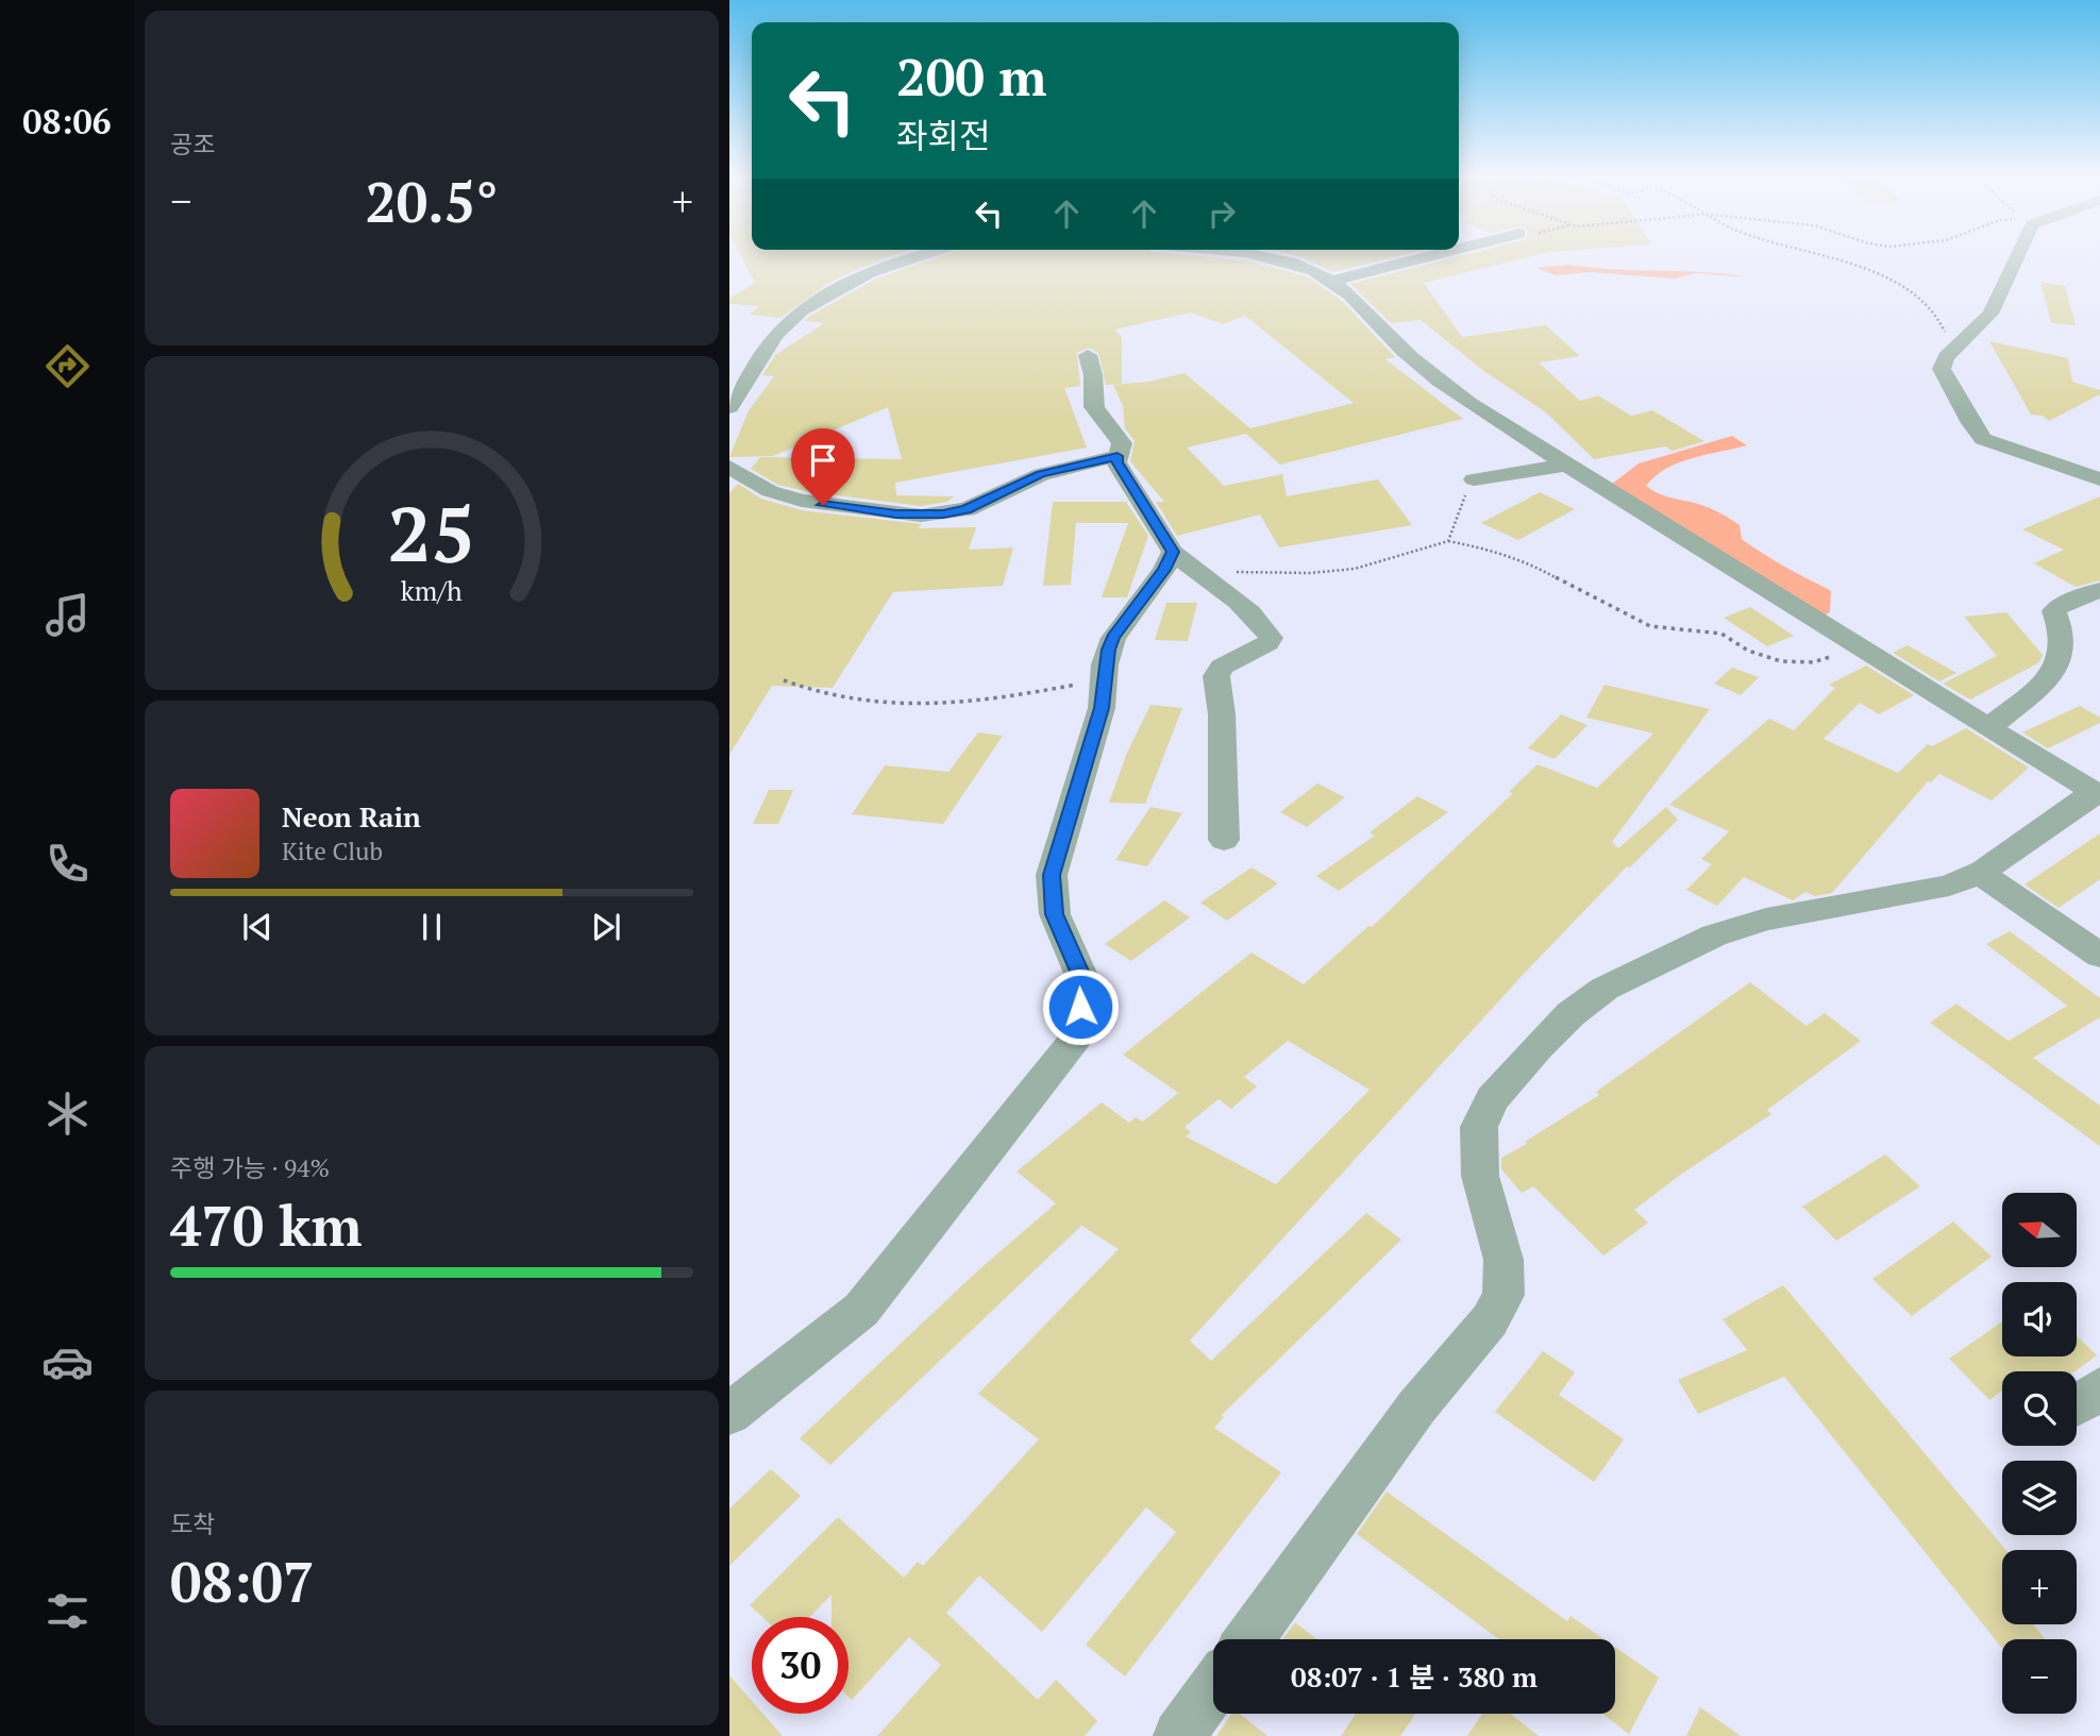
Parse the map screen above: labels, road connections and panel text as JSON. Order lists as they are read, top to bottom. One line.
{"north":"left","page":{"tabs":"08:06","tile":["공조",["주행 가능 · 94%","470 km"],["도착","08:07"]],"turn":["200 m","좌회전"],"heat":["−","20.5°","+"],"song":["Neon Rain","Kite Club"],"map_buttons":["+","−"],"limit":"30","trip":"08:07 · 1 분 · 380 m","gauge":["25","km/h"]}}
